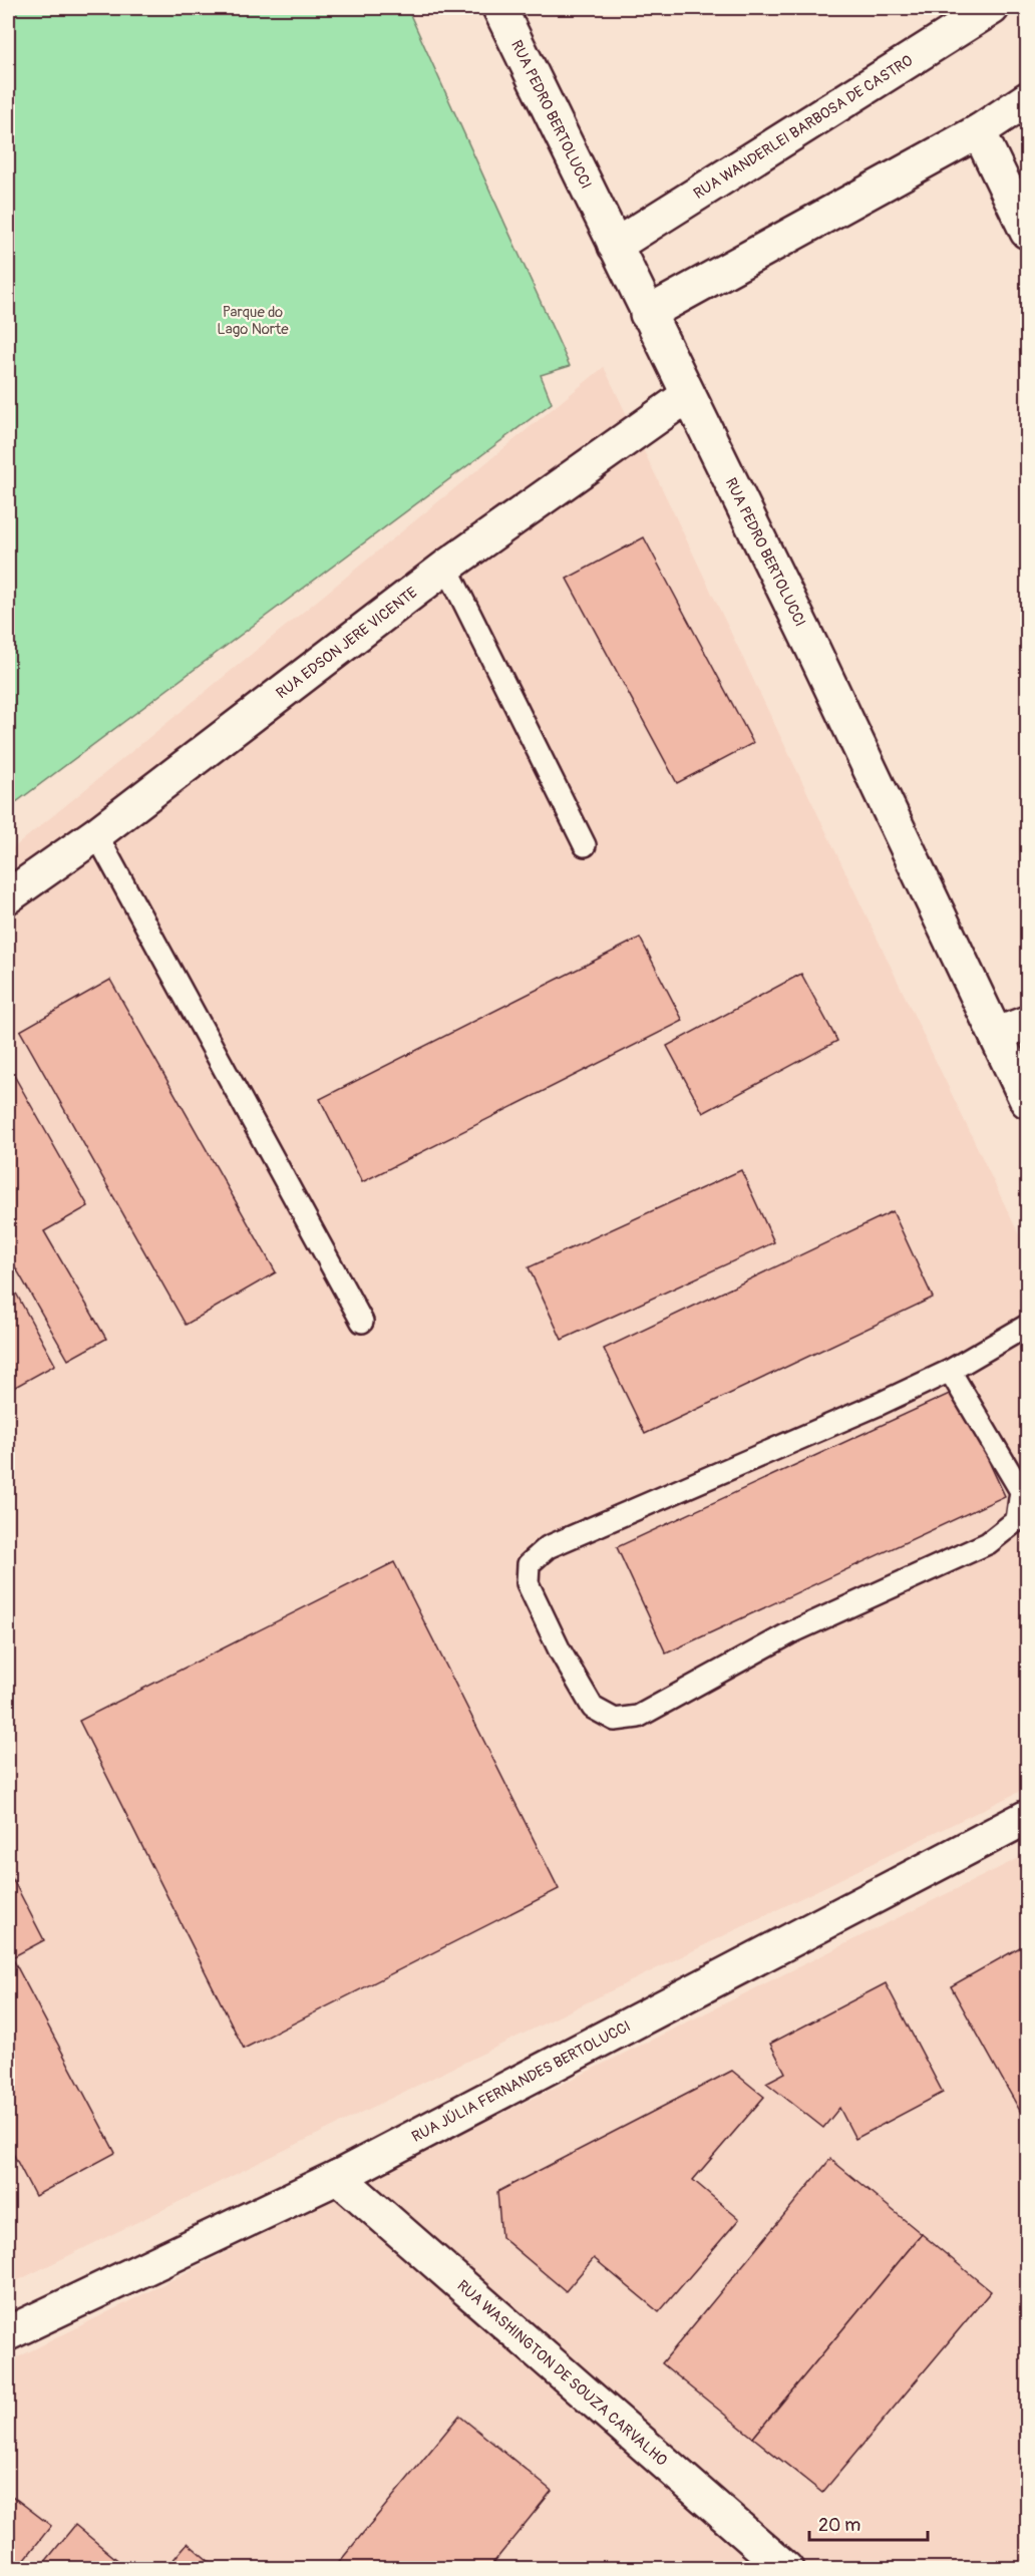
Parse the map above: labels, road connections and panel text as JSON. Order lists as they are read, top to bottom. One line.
{"streets":{"street":["RUA PEDRO BERTOLUCCI","RUA WANDERLEI BARBOSA DE CASTRO","RUA EDSON JERE VICENTE","RUA JÚLIA FERNANDES BERTOLUCCI","RUA WASHINGTON DE SOUZA CARVALHO"]},"crossings":[["RUA PEDRO BERTOLUCCI","RUA WANDERLEI BARBOSA DE CASTRO"],["RUA PEDRO BERTOLUCCI","RUA EDSON JERE VICENTE"],["RUA JÚLIA FERNANDES BERTOLUCCI","RUA WASHINGTON DE SOUZA CARVALHO"]],"parks":["Parque do Lago Norte"],"scale_bar":"20 m"}
